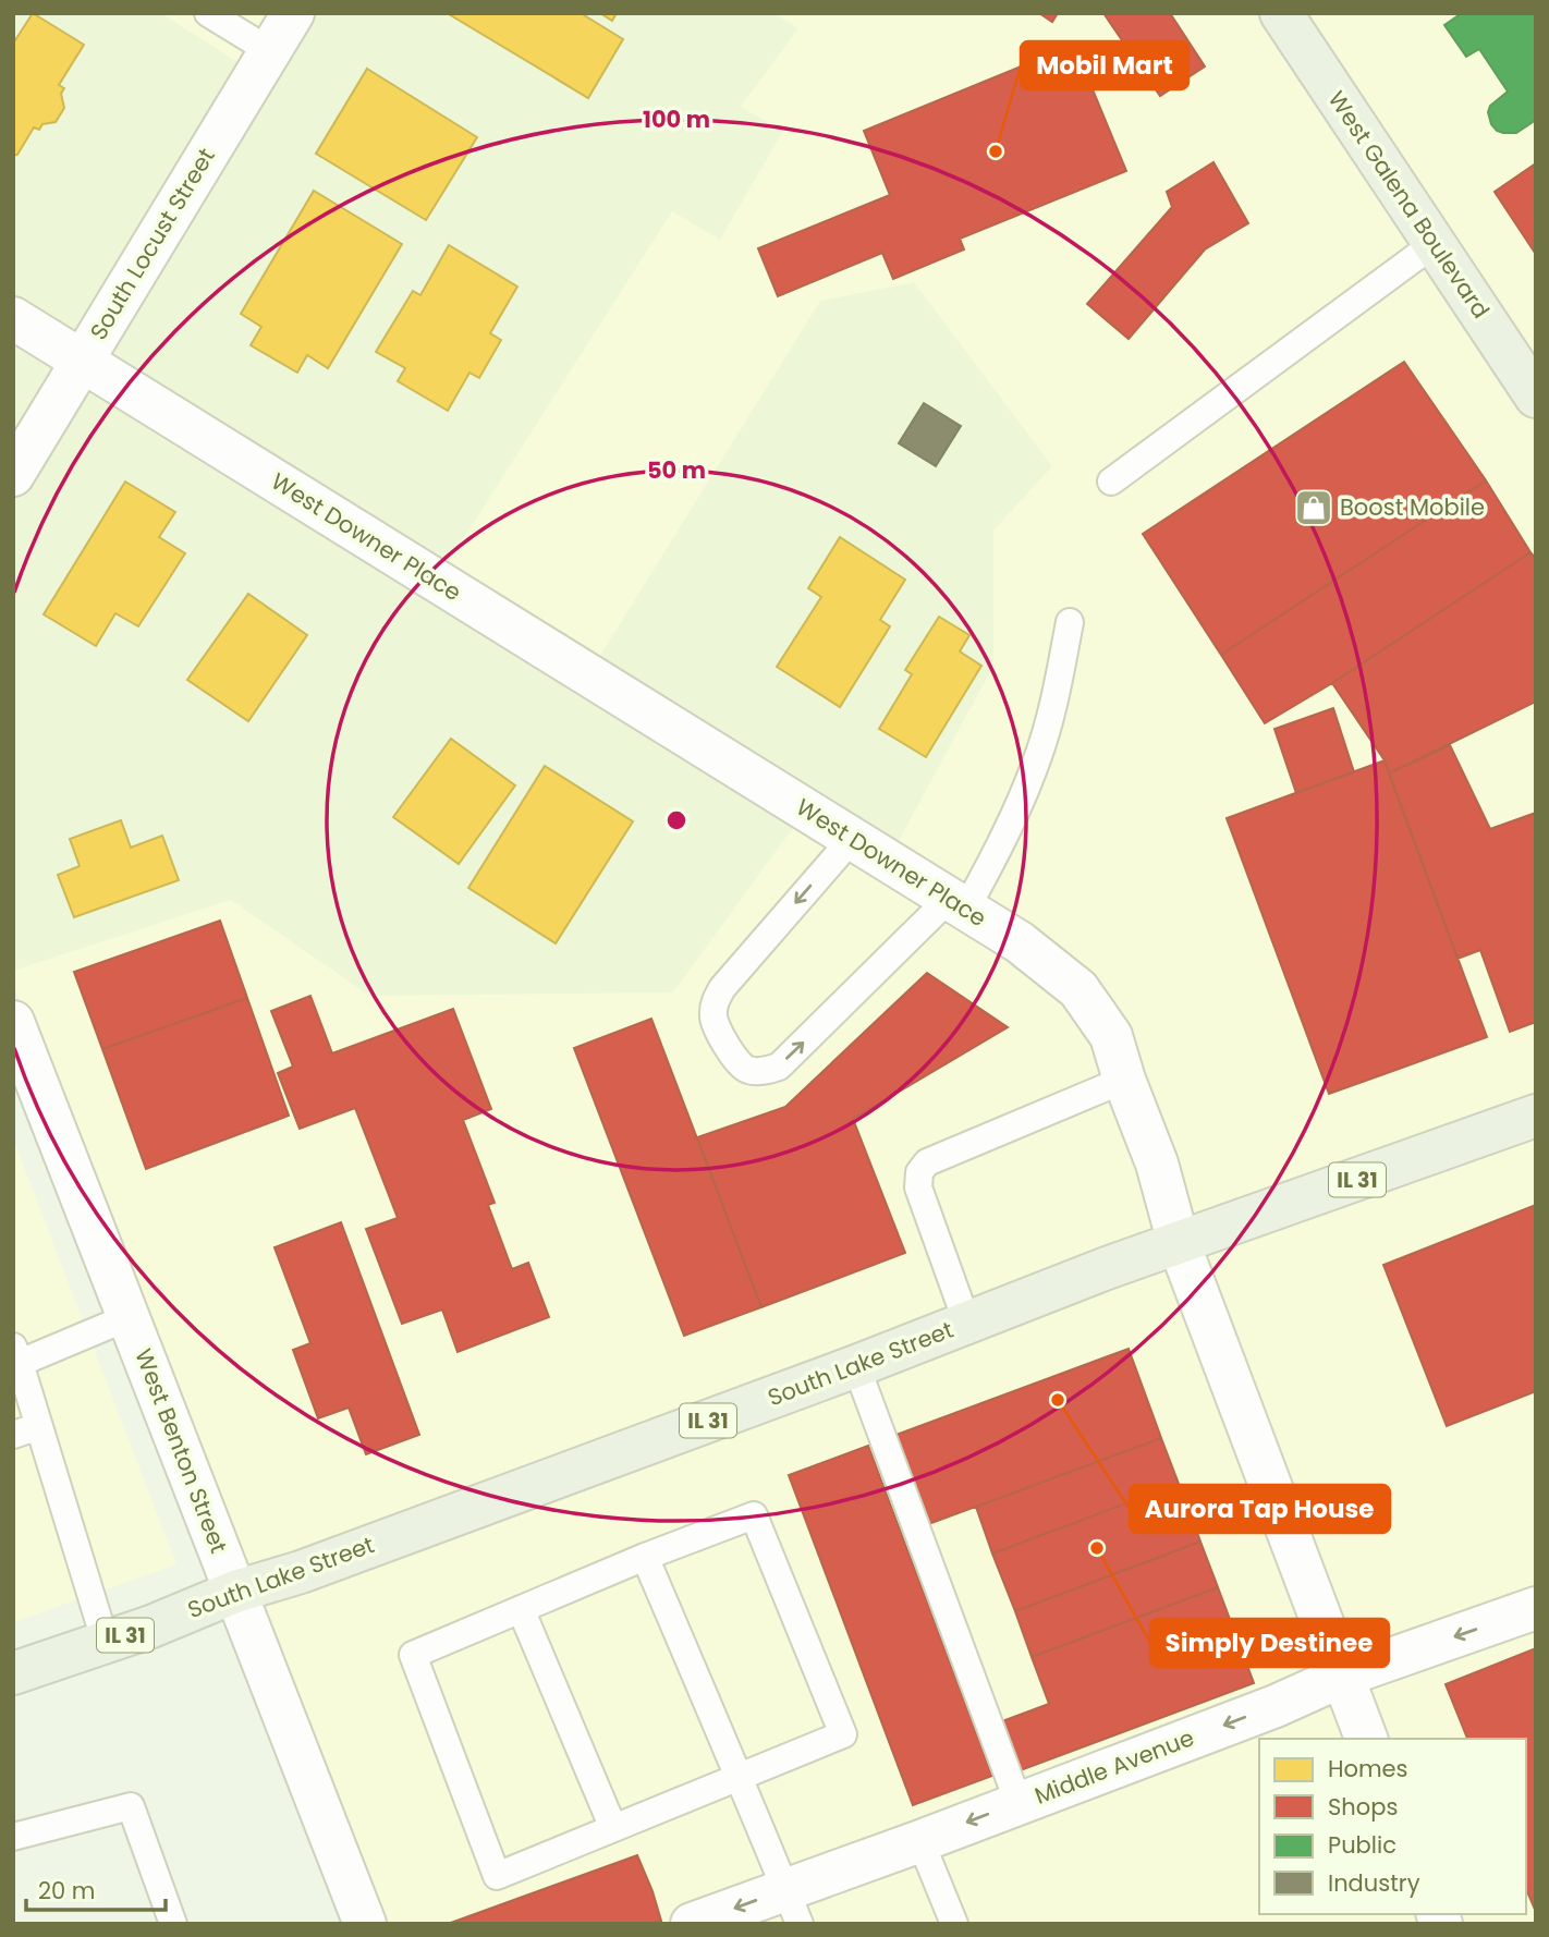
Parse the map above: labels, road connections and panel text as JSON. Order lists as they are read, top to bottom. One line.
{"streets":{"main road":["West Galena Boulevard","IL 31","South Lake Street"],"street":["South Locust Street","West Downer Place","West Benton Street","Middle Avenue"]},"crossings":[["South Locust Street","West Downer Place"],["West Downer Place","South Lake Street"],["West Downer Place","Middle Avenue"],["South Lake Street","West Benton Street"]],"one_way":["Middle Avenue"],"places":{"other":["Mobil Mart","Aurora Tap House","Simply Destinee"],"shop":["Boost Mobile"]},"legend":["Homes","Shops","Public","Industry"],"scale_bar":"20 m","rings":["100 m","50 m"]}
